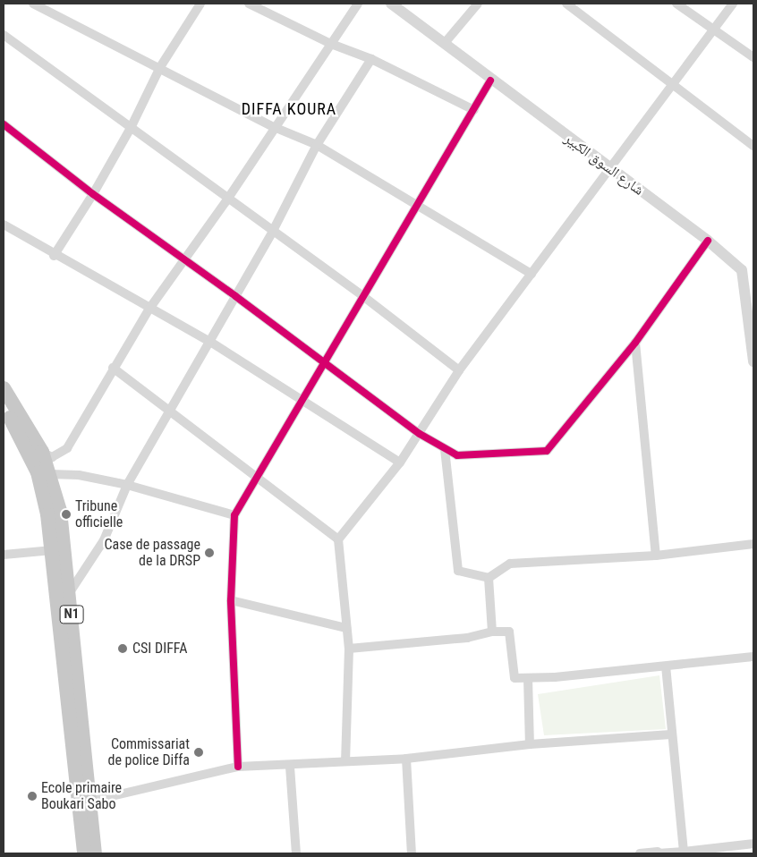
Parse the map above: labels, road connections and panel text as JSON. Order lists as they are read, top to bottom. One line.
{"streets":{"highway":["N1"],"street":["شارع السوق الكبير"]},"districts":["DIFFA KOURA"],"places":["Tribune officielle","Case de passage de la DRSP","CSI DIFFA","Commissariat de police Diffa","Ecole primaire Boukari Sabo"]}
